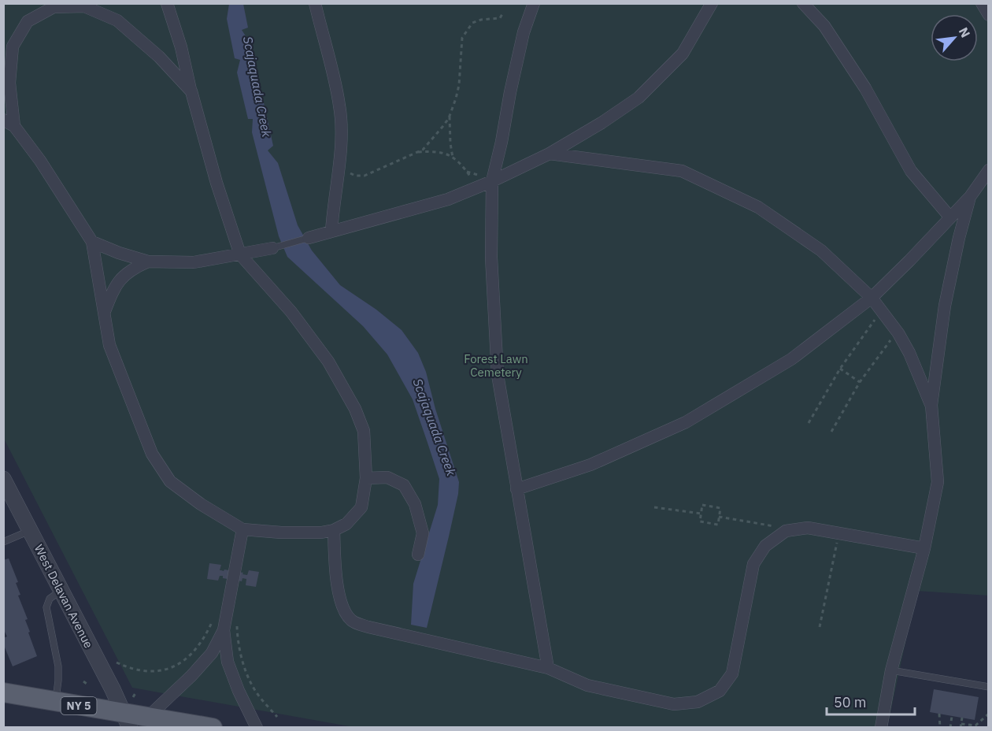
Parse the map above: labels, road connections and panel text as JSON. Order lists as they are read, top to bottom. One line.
{"streets":{"main road":["NY 5"],"street":["West Delavan Avenue"]},"crossings":[["West Delavan Avenue","NY 5"]],"water":["Scajaquada Creek"],"parks":["Forest Lawn Cemetery"],"scale_bar":"50 m","north":"top right"}
